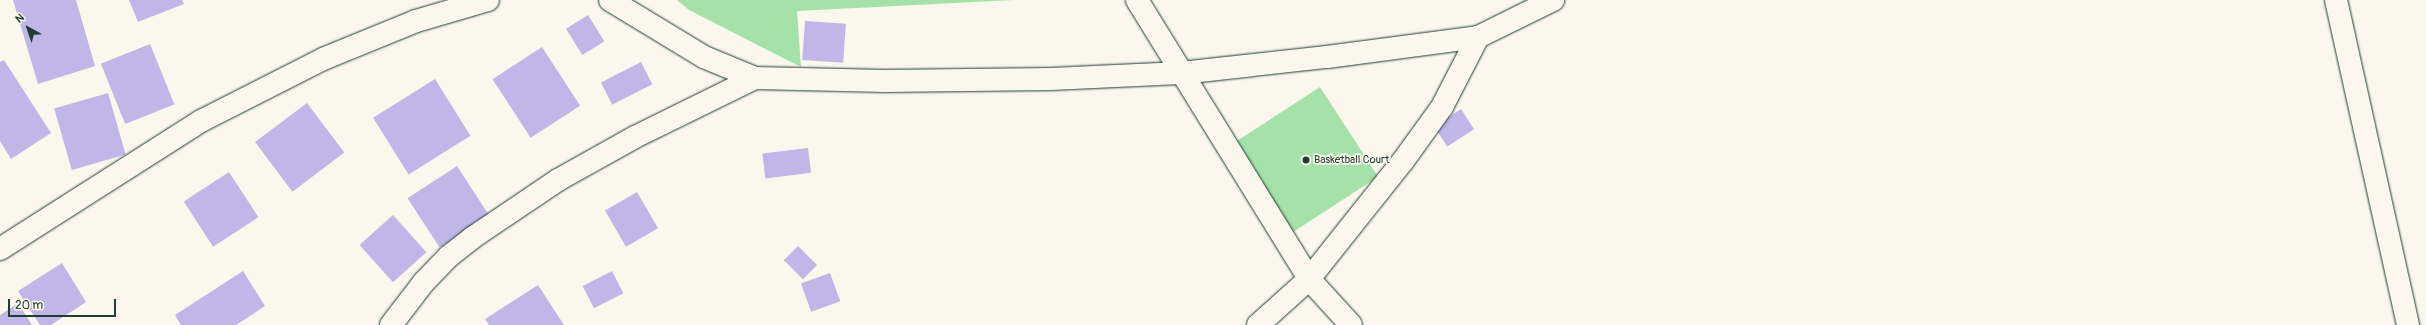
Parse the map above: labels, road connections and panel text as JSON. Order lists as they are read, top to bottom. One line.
{"places":["Basketball Court"],"scale_bar":"20 m","north":"top left"}
